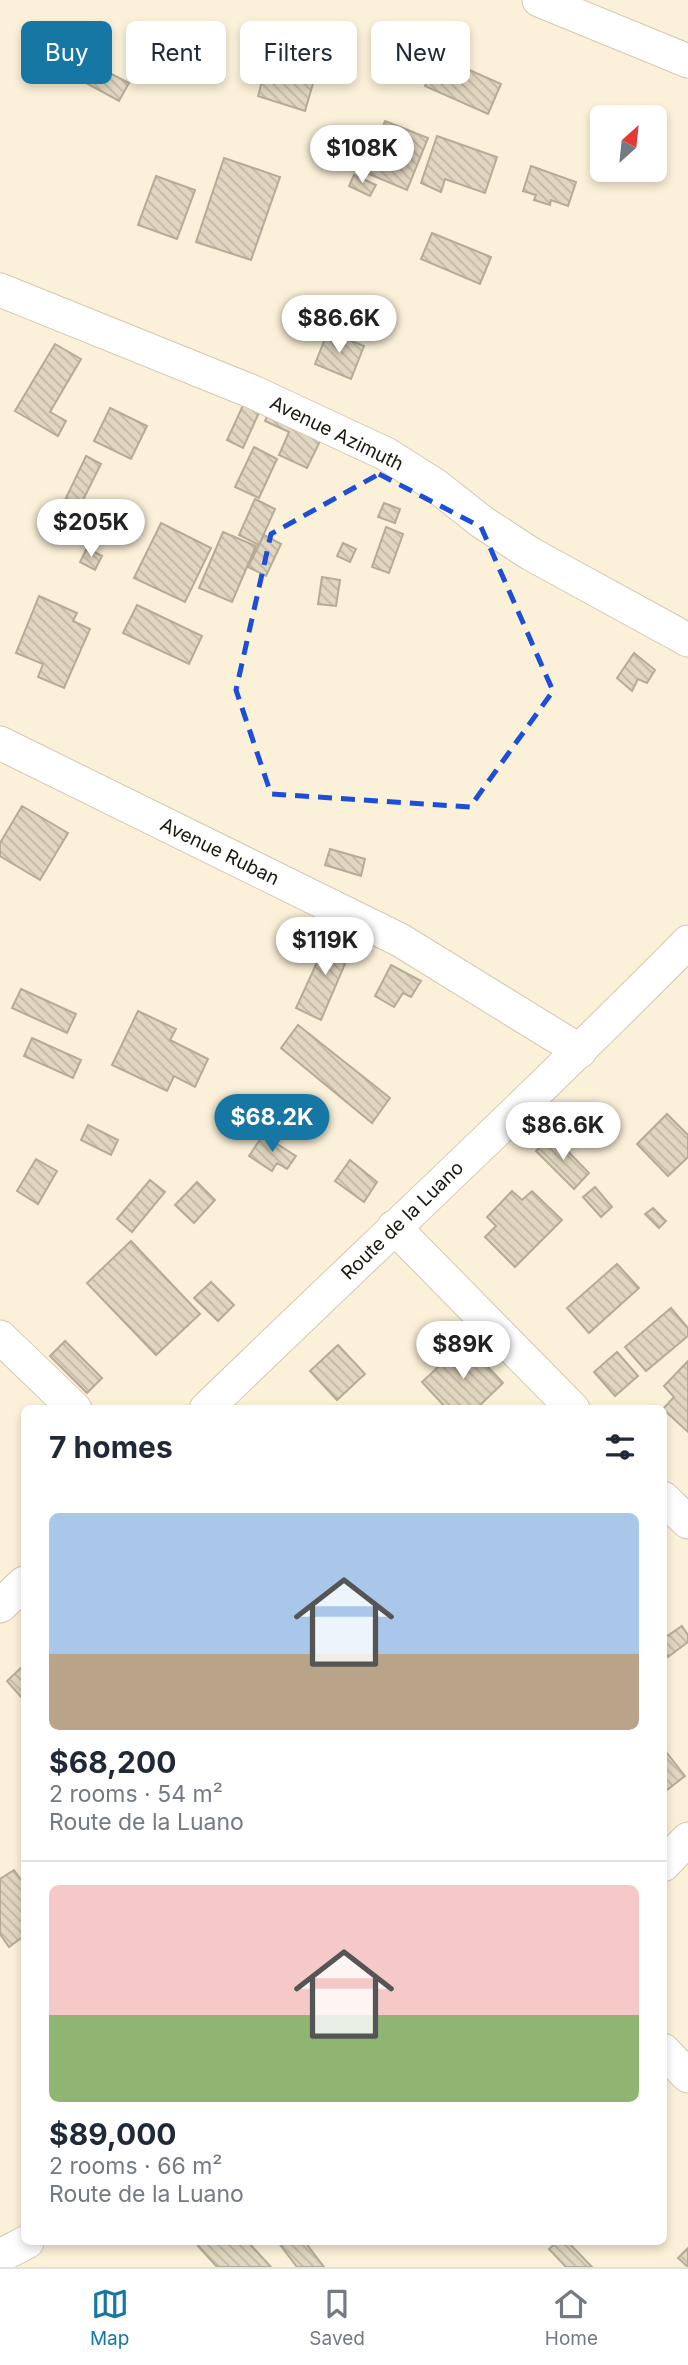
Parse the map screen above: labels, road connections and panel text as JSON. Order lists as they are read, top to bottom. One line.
{"streets":{"street":["Avenue Azimuth","Avenue Ruban","Route de la Luano"]},"crossings":[["Avenue Ruban","Route de la Luano"]],"north":"top right","page":{"chip":["Buy","Rent","Filters","New"],"price":["$108K","$86.6K","$205K","$119K","$68.2K","$86.6K","$89K"],"heading":"7 homes","list":[{"name":"$68,200","note":"2 rooms · 54 m² · Route de la Luano"},{"name":"$89,000","note":"2 rooms · 66 m² · Route de la Luano"}],"tabs":["Map","Saved","Home"]}}
